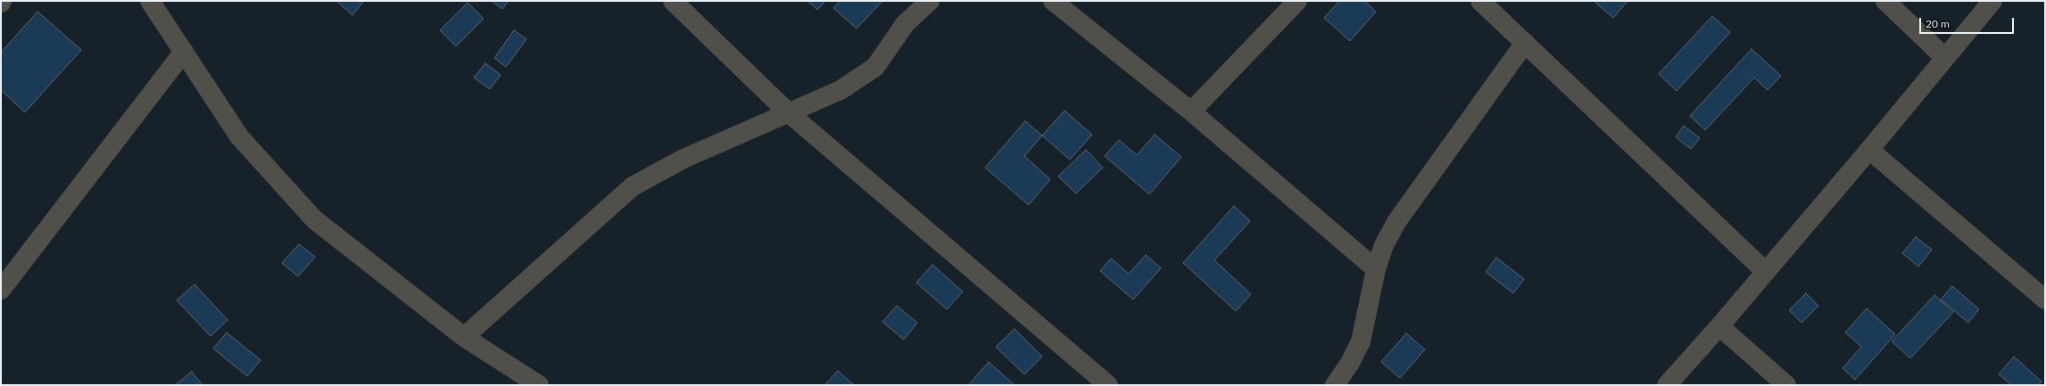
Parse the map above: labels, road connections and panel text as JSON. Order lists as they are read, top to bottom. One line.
{"scale_bar":"20 m"}
